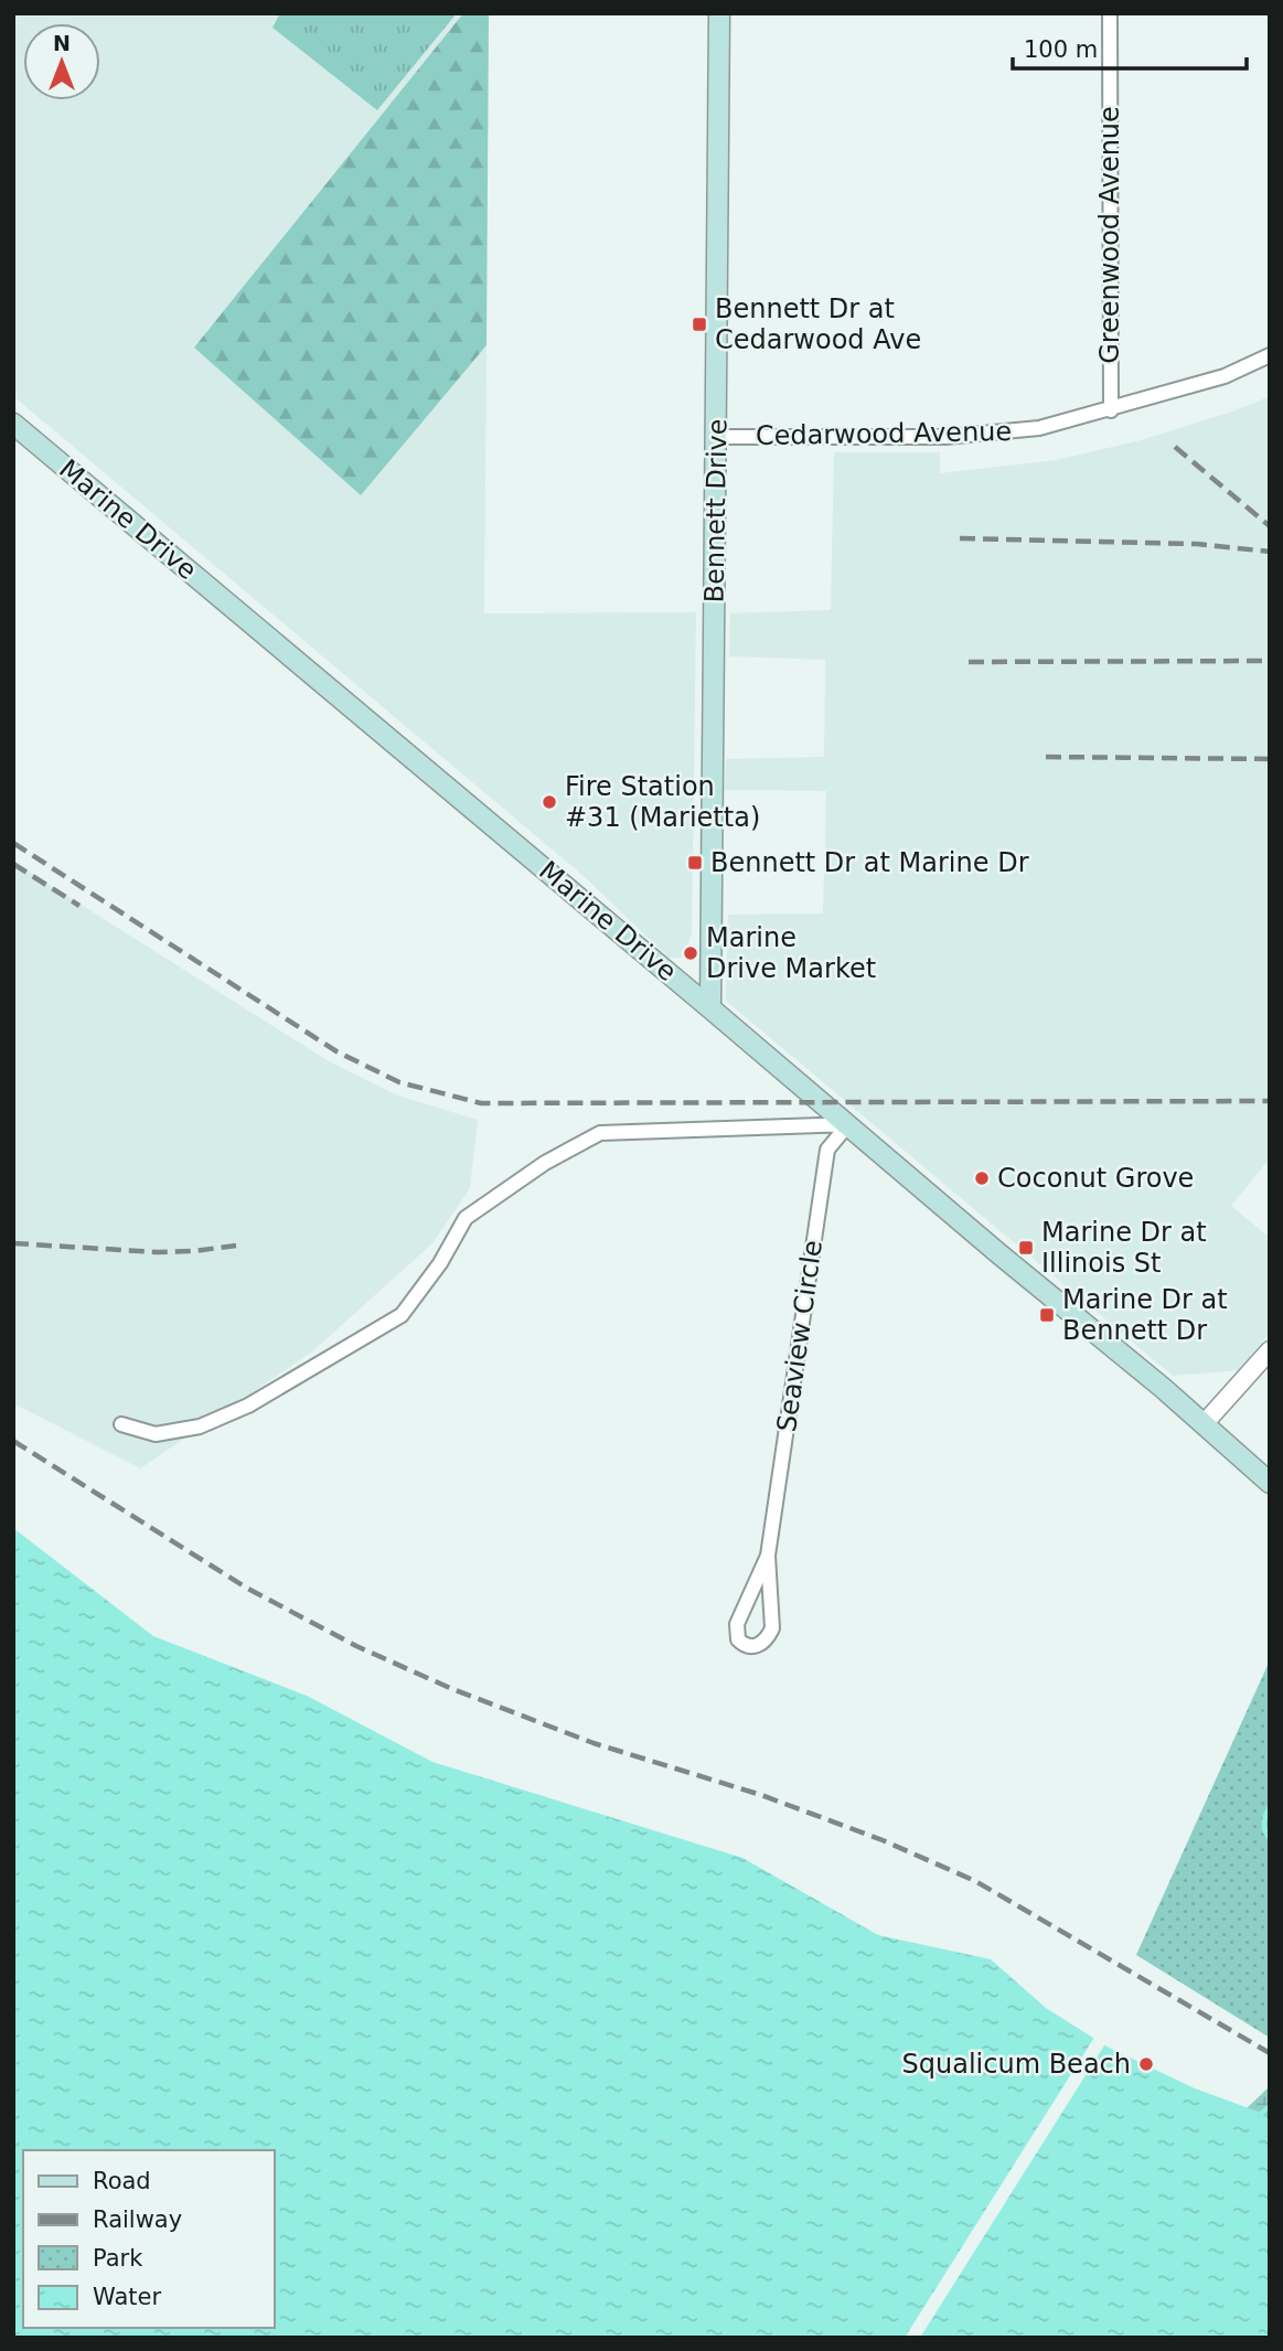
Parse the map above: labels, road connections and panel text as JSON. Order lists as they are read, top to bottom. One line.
{"streets":{"main road":["Bennett Drive","Marine Drive"],"street":["Greenwood Avenue","Cedarwood Avenue","Seaview Circle"]},"crossings":[["Greenwood Avenue","Cedarwood Avenue"],["Cedarwood Avenue","Bennett Drive"],["Bennett Drive","Marine Drive"],["Marine Drive","Seaview Circle"]],"places":{"transit":["Bennett Dr at Cedarwood Ave","Bennett Dr at Marine Dr","Marine Dr at Illinois St","Marine Dr at Bennett Dr"],"other":["Fire Station #31 (Marietta)","Marine Drive Market","Coconut Grove","Squalicum Beach"]},"legend":["Road","Railway","Park","Water"],"scale_bar":"100 m","north":"top"}
